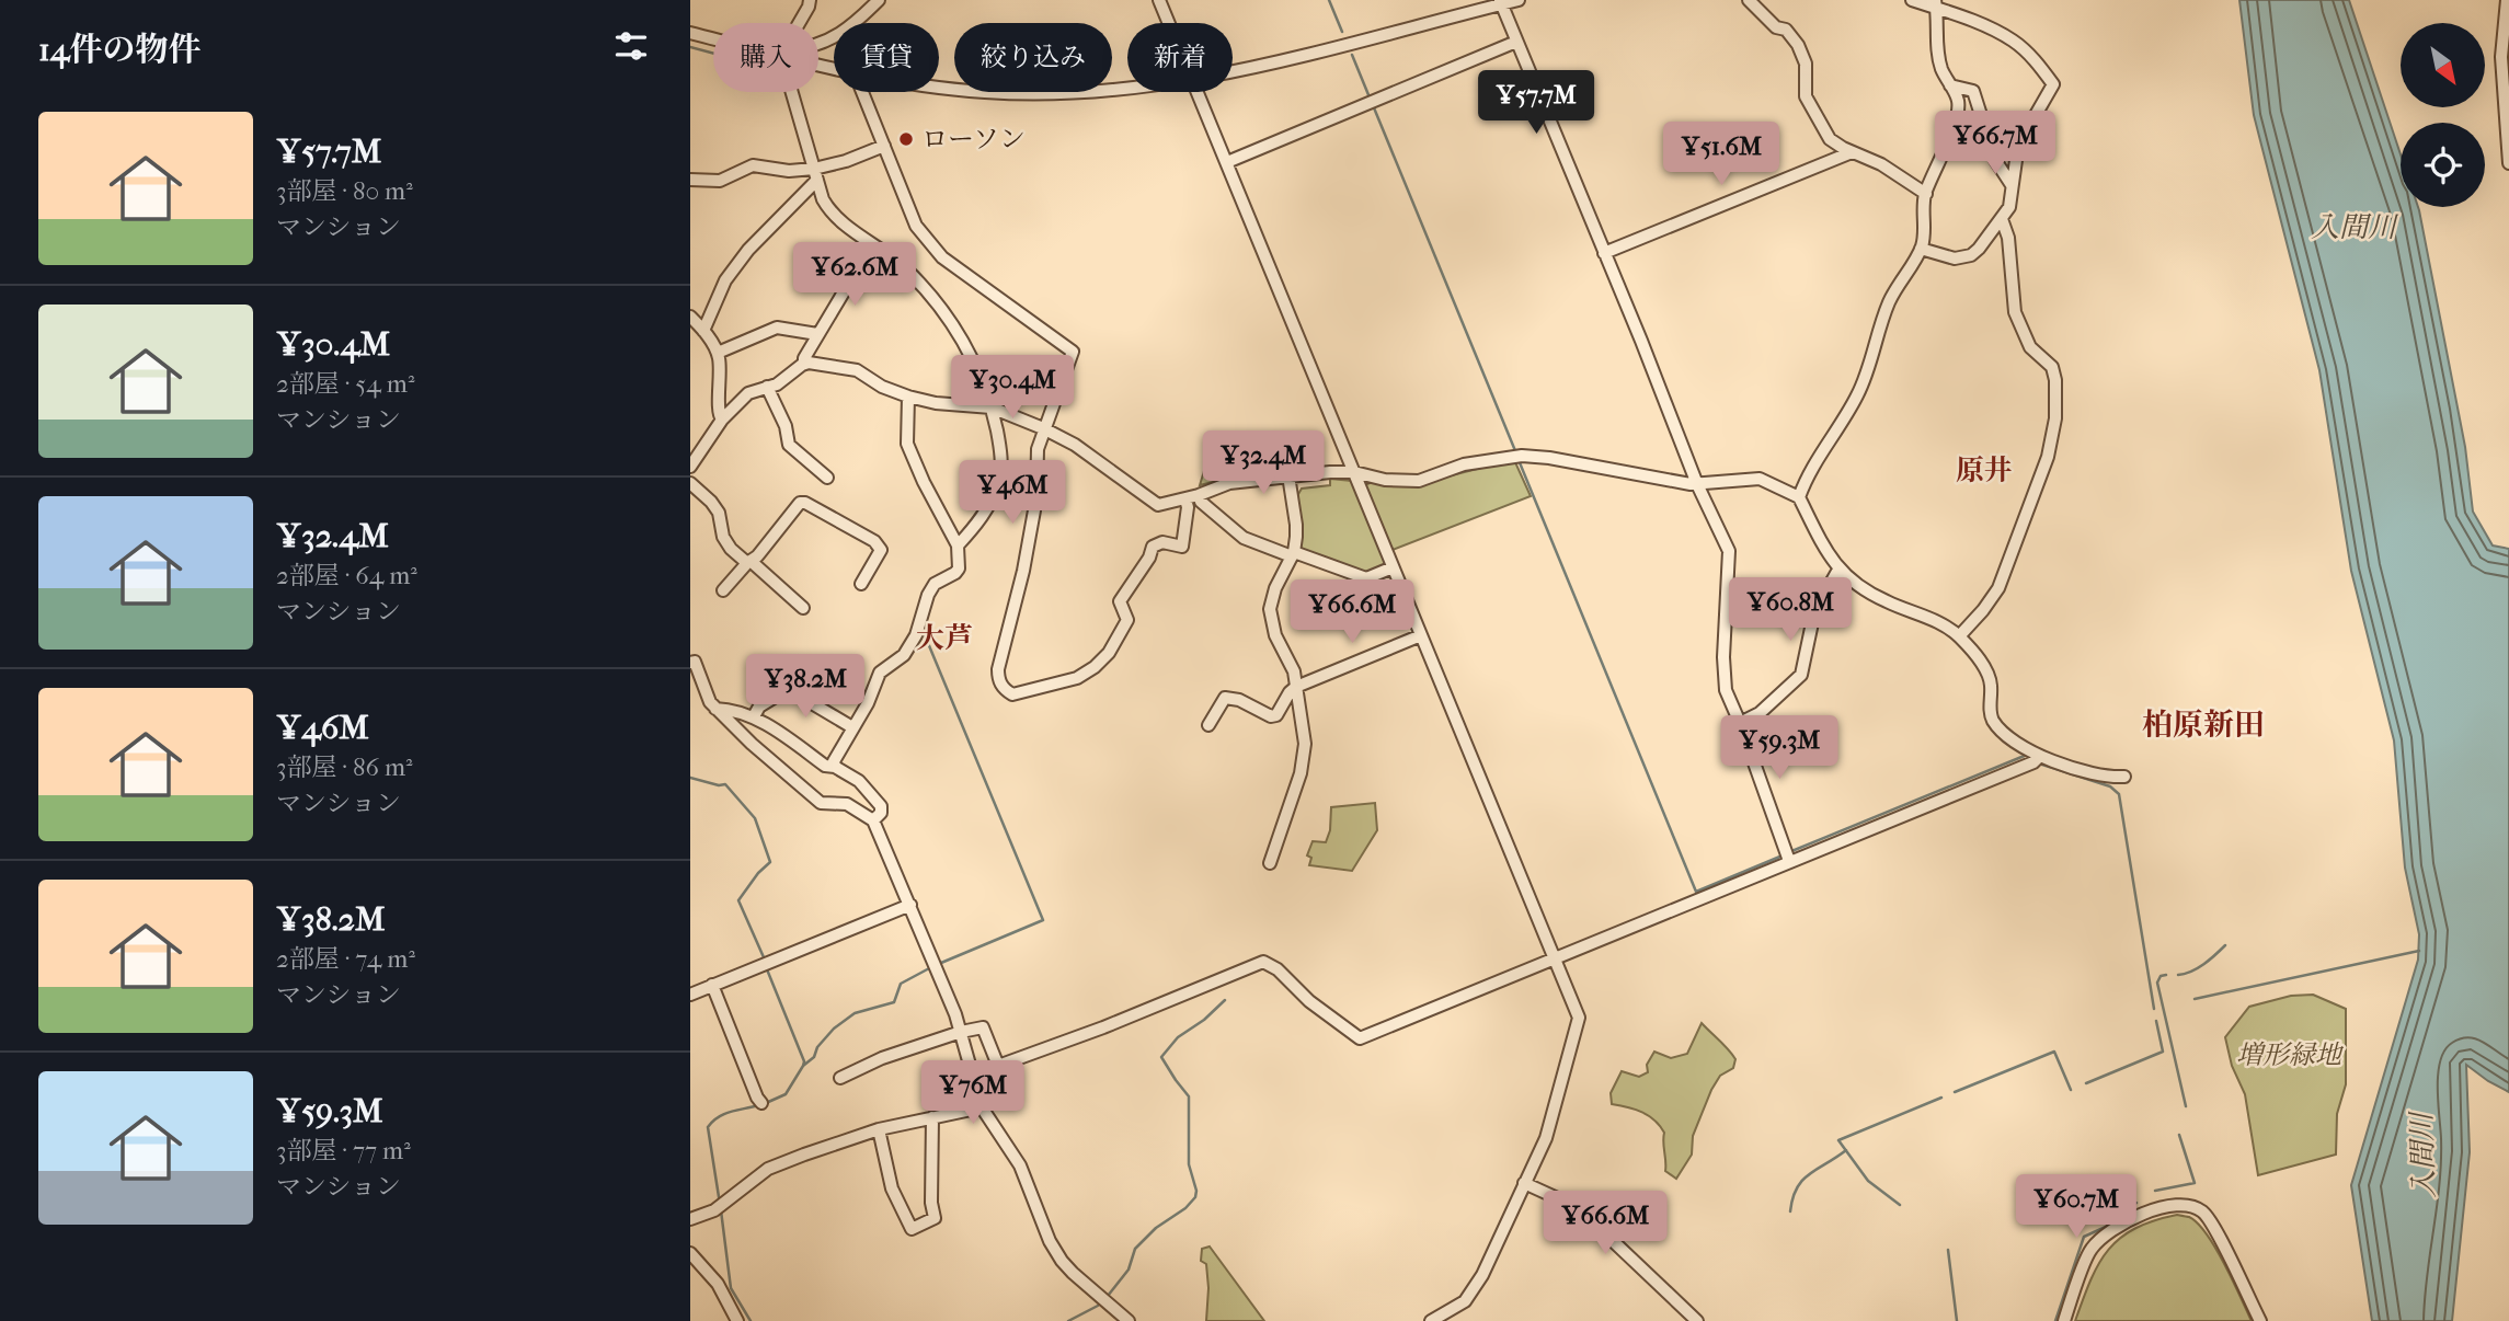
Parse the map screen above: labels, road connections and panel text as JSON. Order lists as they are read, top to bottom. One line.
{"districts":["原井","大芦","柏原新田"],"water":["入間川"],"parks":["増形緑地"],"places":["ローソン"],"north":"bottom right","page":{"heading":"14件の物件","chip":["購入","賃貸","絞り込み","新着"],"price":["¥57.7M","¥66.7M","¥51.6M","¥62.6M","¥30.4M","¥32.4M","¥46M","¥60.8M","¥66.6M","¥38.2M","¥59.3M","¥76M","¥60.7M","¥66.6M"],"list":[{"name":"¥57.7M","note":"3部屋 · 80 m² · マンション"},{"name":"¥30.4M","note":"2部屋 · 54 m² · マンション"},{"name":"¥32.4M","note":"2部屋 · 64 m² · マンション"},{"name":"¥46M","note":"3部屋 · 86 m² · マンション"},{"name":"¥38.2M","note":"2部屋 · 74 m² · マンション"},{"name":"¥59.3M","note":"3部屋 · 77 m² · マンション"}]}}
